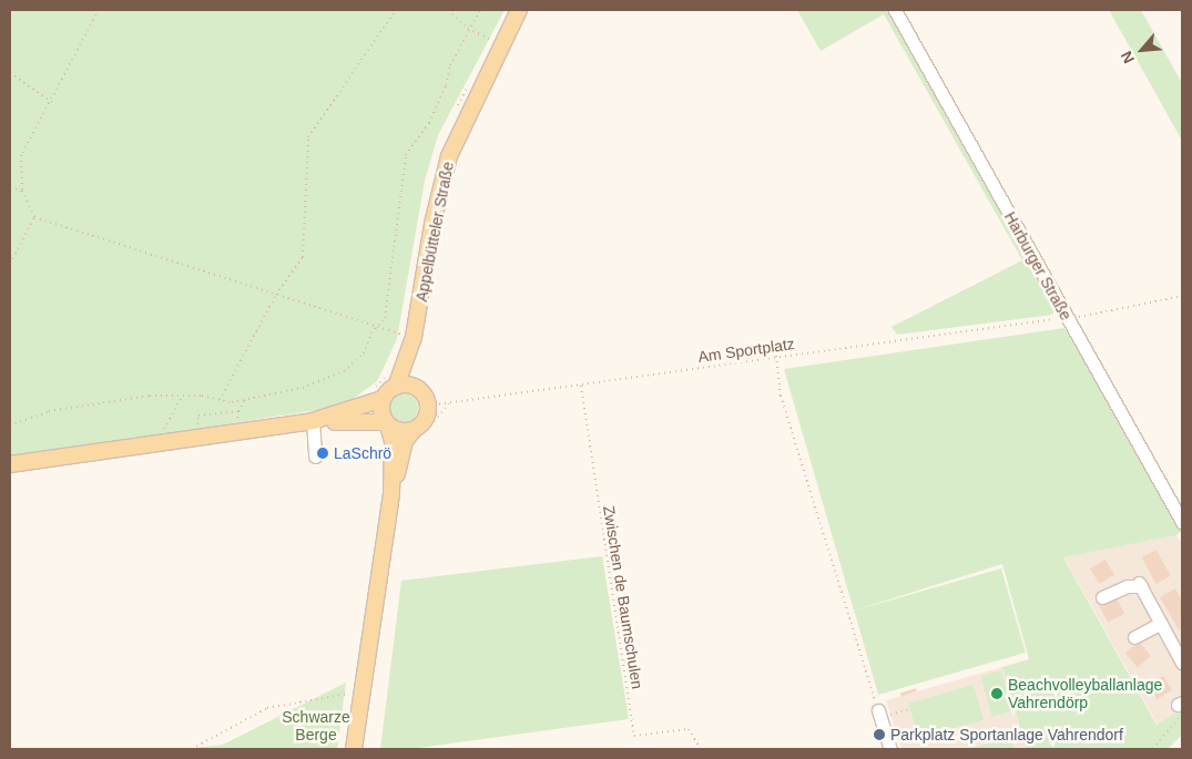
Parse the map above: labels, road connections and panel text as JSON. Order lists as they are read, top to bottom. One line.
{"streets":{"main road":["Appelbütteler Straße"],"street":["Harburger Straße"],"path":["Am Sportplatz","Zwischen de Baumschulen"]},"crossings":[["Appelbütteler Straße","Am Sportplatz"],["Harburger Straße","Am Sportplatz"],["Am Sportplatz","Zwischen de Baumschulen"]],"parks":["Schwarze Berge"],"places":["LaSchrö","Beachvolleyballanlage Vahrendörp","Parkplatz Sportanlage Vahrendorf"],"north":"bottom left"}
